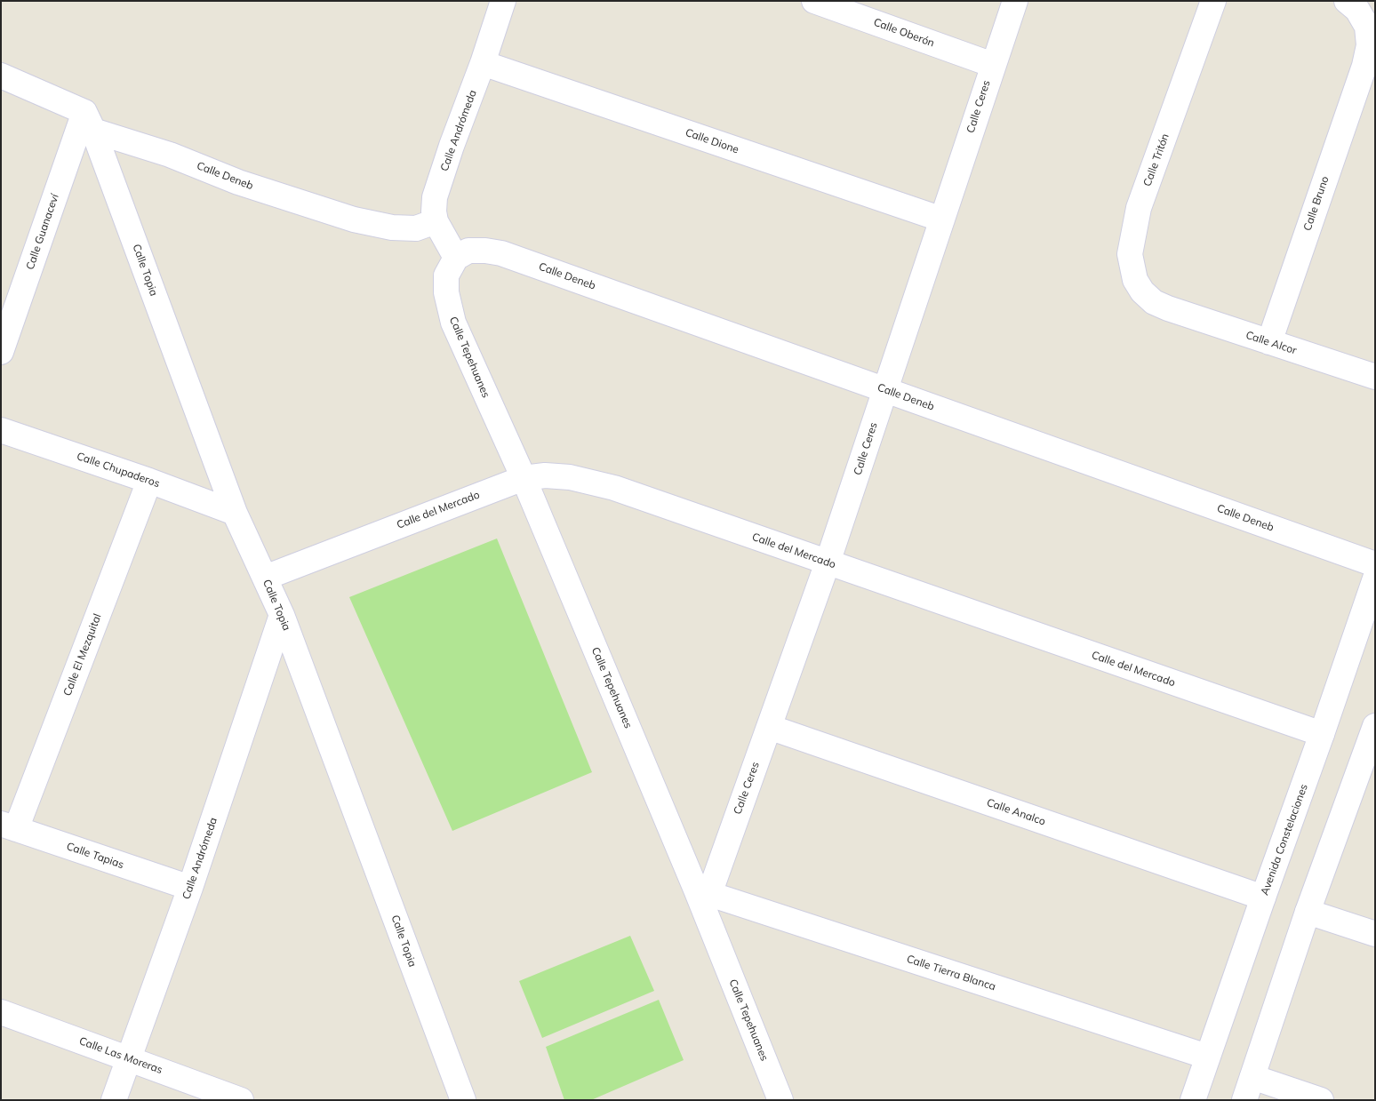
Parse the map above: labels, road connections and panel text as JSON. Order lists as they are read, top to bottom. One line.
{"streets":{"street":["Calle Oberón","Calle Ceres","Calle Andrómeda","Calle Dione","Calle Tritón","Calle Deneb","Calle Bruno","Calle Guanaceví","Calle Topia","Calle Alcor","Calle Tepehuanes","Calle Chupaderos","Calle del Mercado","Calle El Mezquital","Calle Analco","Avenida Constelaciones","Calle Tapias","Calle Tierra Blanca","Calle Las Moreras"]},"crossings":[["Calle Oberón","Calle Ceres"],["Calle Ceres","Calle Dione"],["Calle Ceres","Calle Deneb"],["Calle Ceres","Calle Tepehuanes"],["Calle Ceres","Calle del Mercado"],["Calle Ceres","Calle Analco"],["Calle Ceres","Calle Tierra Blanca"],["Calle Andrómeda","Calle Dione"],["Calle Andrómeda","Calle Deneb"],["Calle Andrómeda","Calle Topia"],["Calle Andrómeda","Calle Tepehuanes"],["Calle Andrómeda","Calle Tapias"],["Calle Andrómeda","Calle Las Moreras"],["Calle Tritón","Calle Alcor"],["Calle Deneb","Calle Guanaceví"],["Calle Deneb","Calle Topia"],["Calle Deneb","Calle Tepehuanes"],["Calle Bruno","Calle Alcor"],["Calle Guanaceví","Calle Topia"],["Calle Topia","Calle Chupaderos"],["Calle Topia","Calle del Mercado"],["Calle Tepehuanes","Calle del Mercado"],["Calle Tepehuanes","Calle Tierra Blanca"],["Calle Chupaderos","Calle El Mezquital"],["Calle del Mercado","Avenida Constelaciones"],["Calle El Mezquital","Calle Tapias"],["Calle Analco","Avenida Constelaciones"],["Avenida Constelaciones","Calle Tierra Blanca"]]}
